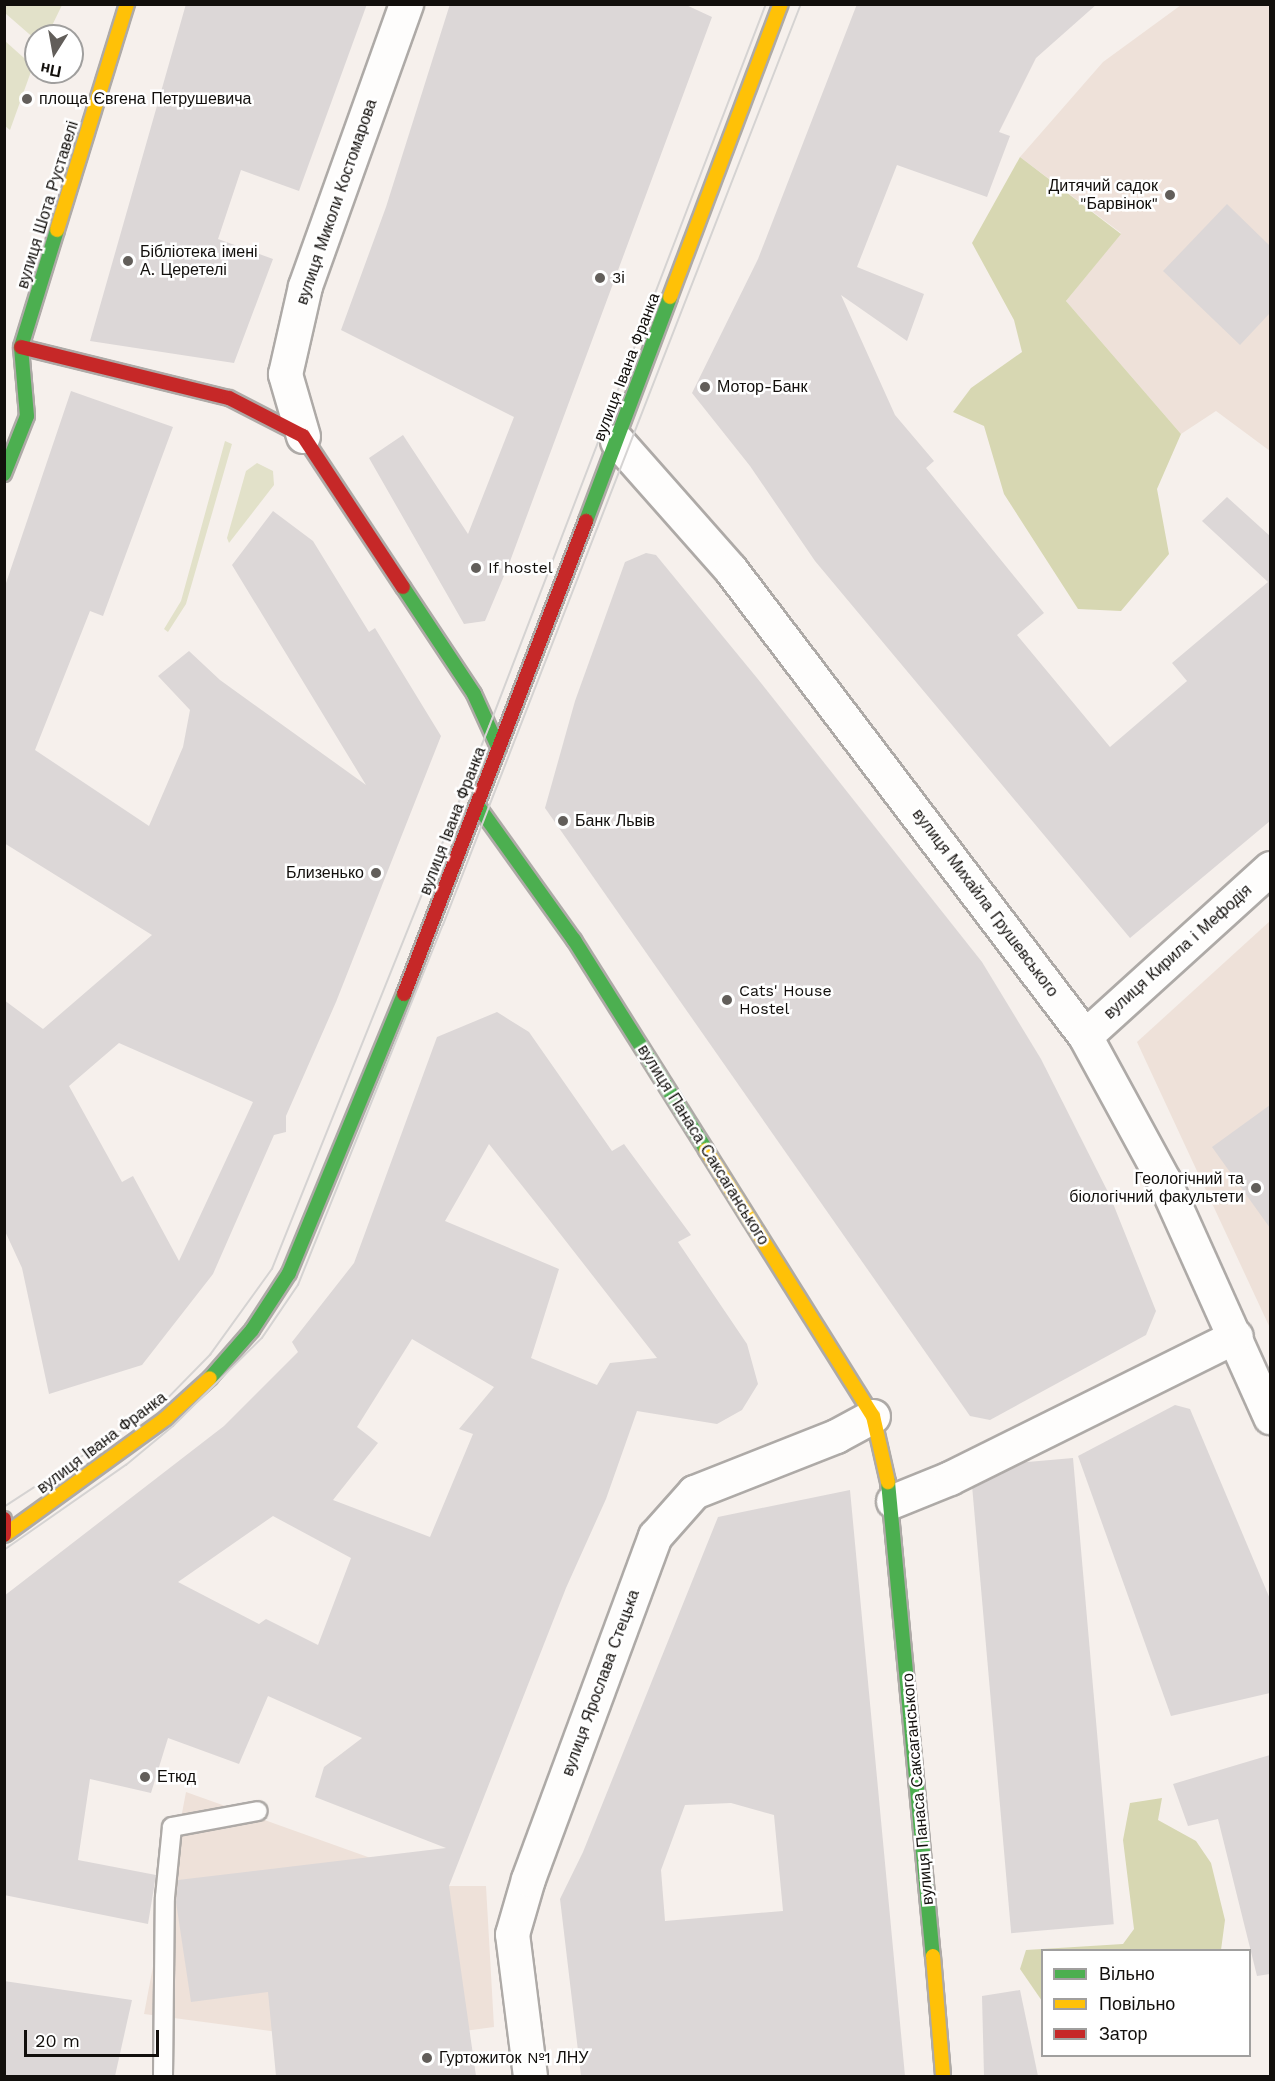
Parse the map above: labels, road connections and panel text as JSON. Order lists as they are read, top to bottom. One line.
{"streets":{"main road":["вулиця Миколи Костомарова","вулиця Шота Руставелі","вулиця Івана Франка","вулиця Панаса Саксаганського"],"street":["вулиця Михайла Грушевського","вулиця Кирила і Мефодія","вулиця Ярослава Стецька"]},"crossings":[["вулиця Миколи Костомарова","вулиця Шота Руставелі"],["вулиця Миколи Костомарова","вулиця Івана Франка"],["вулиця Івана Франка","вулиця Михайла Грушевського"],["вулиця Івана Франка","вулиця Панаса Саксаганського"],["вулиця Михайла Грушевського","вулиця Кирила і Мефодія"],["вулиця Панаса Саксаганського","вулиця Ярослава Стецька"]],"places":["площа Євгена Петрушевича","Дитячий садок \"Барвінок\"","Бібліотека імені А. Церетелі","3і","Мотор-Банк","If hostel","Банк Львів","Близенько","Cats' House Hostel","Геологічний та біологічний факультети","Етюд","Гуртожиток №1 ЛНУ"],"legend":["Вільно","Повільно","Затор"],"scale_bar":"20 m","north":"bottom"}
